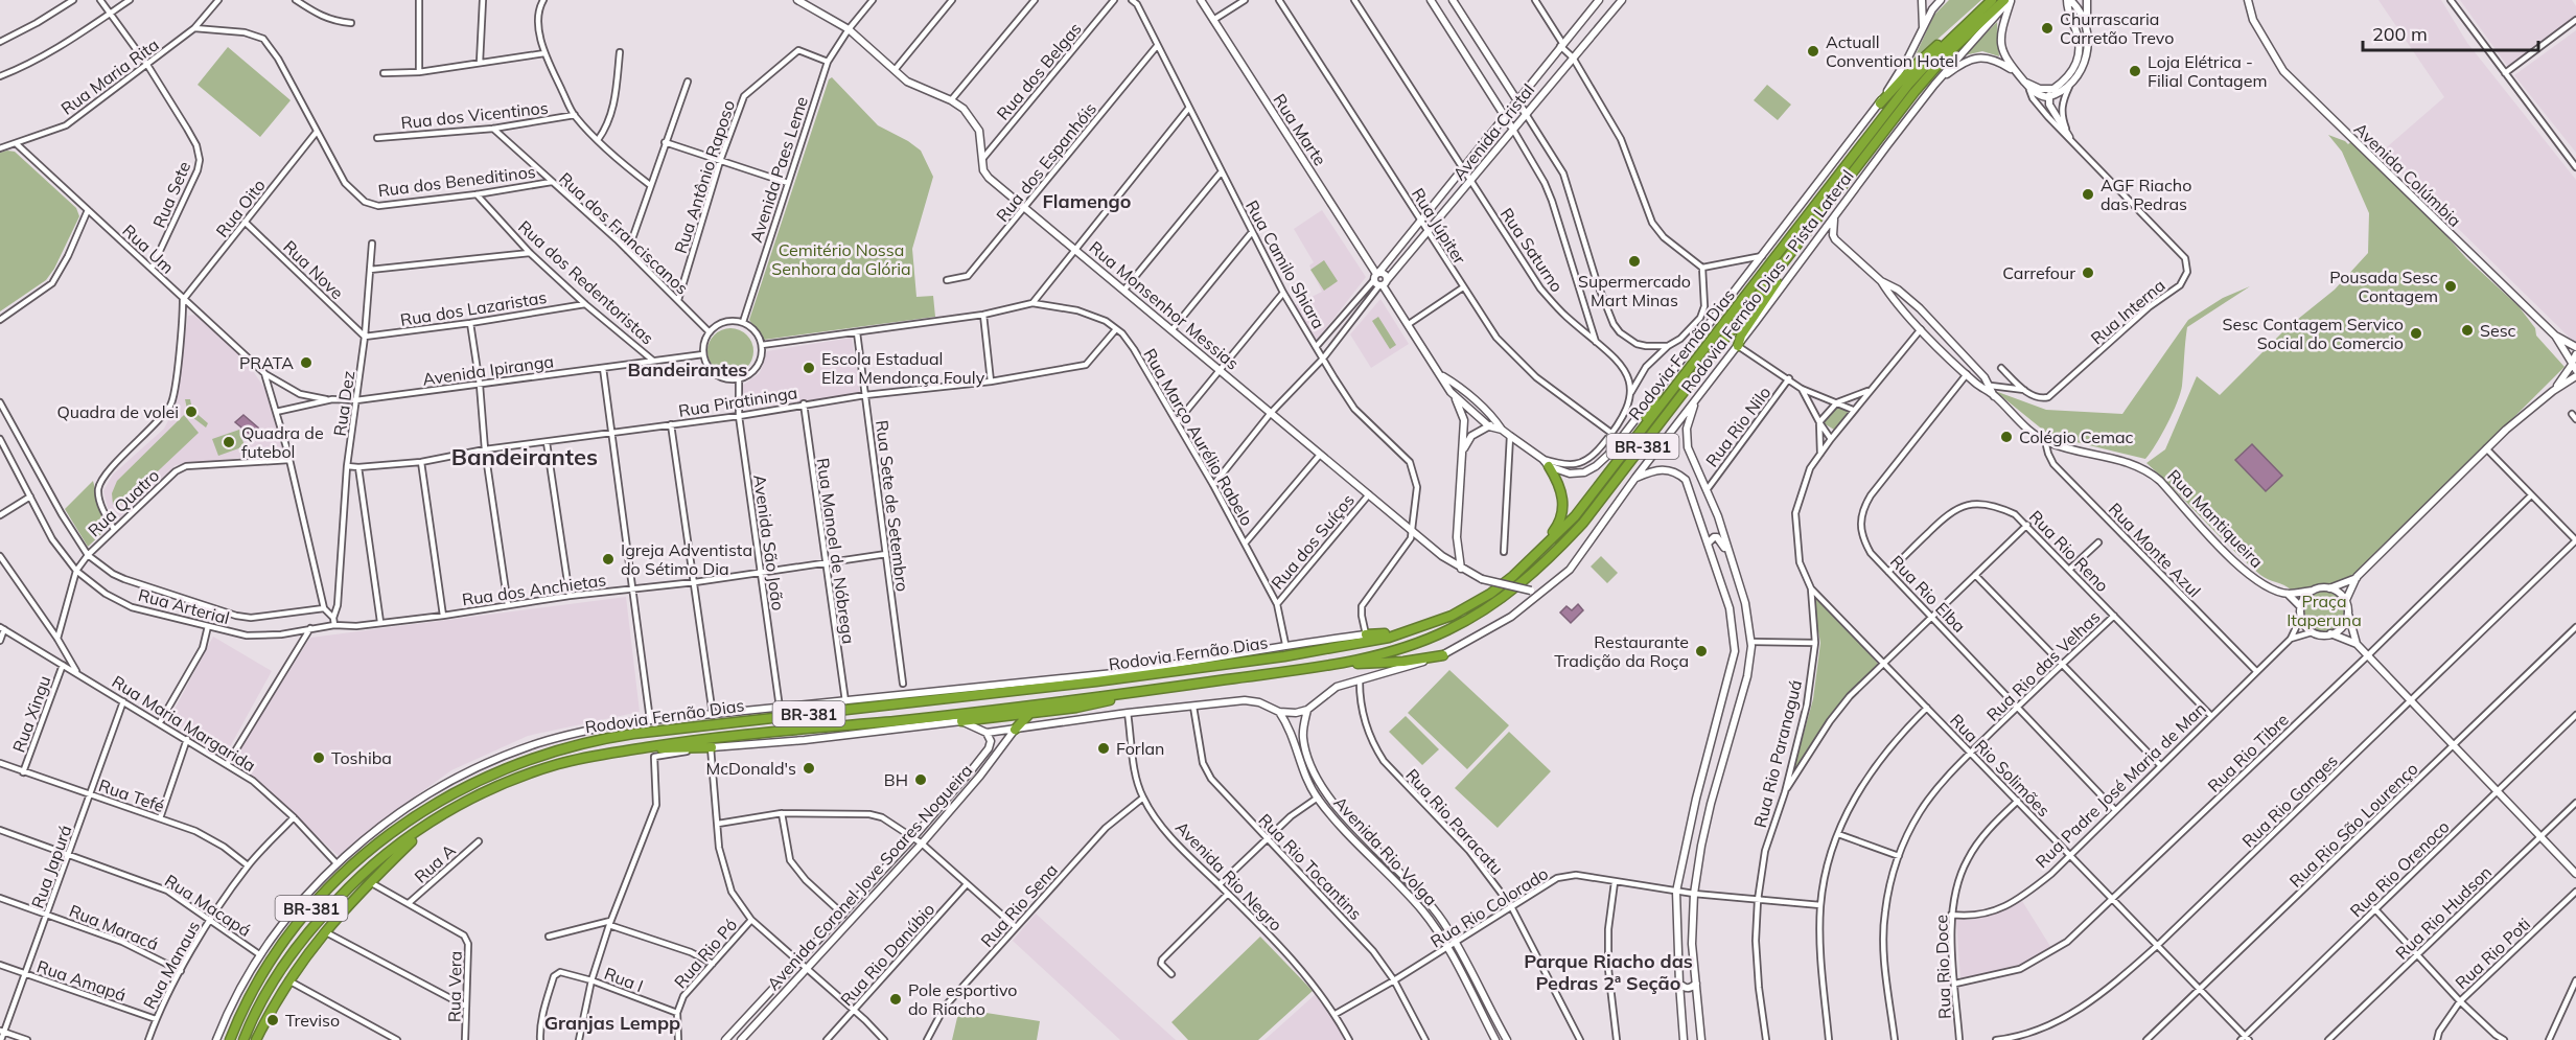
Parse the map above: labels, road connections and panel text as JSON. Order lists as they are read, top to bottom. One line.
{"streets":{"highway":["Rodovia Fernão Dias","BR-381"],"street":["Rua dos Belgas","Rua Maria Rita","Rua dos Vicentinos","Rua Marte","Avenida Cristal","Rua dos Espanhóis","Avenida Paes Leme","Avenida Colúmbia","Rua Antônio Raposo","Rua dos Beneditinos","Rua Sete","Rua Oito","Rua Júpiter","Rua dos Franciscanos","Rua Um","Rua Saturno","Rua Camilo Shiara","Rua Nove","Rodovia Fernão Dias - Pista Lateral","Rua dos Redentoristas","Rua Monsenhor Messias","Rua dos Lazaristas","Rua Interna","Avenida Ipiranga","Rua Piratininga","Rua Dez","Rua Rio Nilo","Rua Março Aurélio Rabelo","Rua Quatro","Rua Sete de Setembro","Rua Mantiqueira","Rua dos Suíços","Avenida São João","Rua Monte Azul","Rua Manoel de Nóbrega","Rua Rio Reno","Rua dos Anchietas","Rua Rio Elba","Rua Arterial","Rua Rio das Velhas","Rua Xingu","Rua Maria Margarida","Rua Rio Tibre","Rua Rio Paranaguá","Rua Rio Solimões","Rua Padre José Maria de Man","Rua Tefé","Rua Rio Ganges","Rua Rio Paracatu","Rua Rio São Lourenço","Avenida Rio Volga","Rua A","Rua Japurá","Rua Rio Tocantins","Rua Rio Orenoco","Avenida Rio Negro","Avenida Coronel Jove Soares Nogueira","Rua Macapá","Rua Rio Sena","Rua Rio Colorado","Rua Rio Hudson","Rua Maracá","Rua Rio Pó","Rua Rio Poti","Rua Rio Danúbio","Rua Manaus","Rua Rio Doce","Rua I","Rua Amapá","Rua Vera"]},"crossings":[["Rua dos Belgas","Rua Monsenhor Messias"],["Rua Maria Rita","Rua dos Beneditinos"],["Rua Maria Rita","Rua Sete"],["Rua Maria Rita","Rua Um"],["Rua dos Vicentinos","Rua dos Franciscanos"],["Rua Marte","Avenida Cristal"],["Rua Marte","Rodovia Fernão Dias - Pista Lateral"],["Avenida Cristal","Rua Júpiter"],["Avenida Cristal","Rua Saturno"],["Avenida Cristal","Rua Camilo Shiara"],["Avenida Cristal","Rua Monsenhor Messias"],["Avenida Cristal","Rua Março Aurélio Rabelo"],["Rua dos Espanhóis","Rua Camilo Shiara"],["Rua dos Espanhóis","Rua Monsenhor Messias"],["Avenida Paes Leme","Rua Antônio Raposo"],["Avenida Paes Leme","Rua dos Franciscanos"],["Avenida Paes Leme","Rua Monsenhor Messias"],["Avenida Paes Leme","Avenida Ipiranga"],["Avenida Paes Leme","Avenida São João"],["Rua Antônio Raposo","Rua dos Franciscanos"],["Rua dos Beneditinos","Rua Oito"],["Rua dos Beneditinos","Rua dos Franciscanos"],["Rua dos Beneditinos","Rua dos Redentoristas"],["Rua Sete","Rua Um"],["Rua Oito","Rua Um"],["Rua Oito","Rua Nove"],["Rua dos Franciscanos","Avenida Ipiranga"],["Rua dos Franciscanos","Avenida São João"],["Rua Um","Avenida Ipiranga"],["Rua Camilo Shiara","Rua Monsenhor Messias"],["Rua Nove","Rua dos Lazaristas"],["Rua Nove","Rua Dez"],["Rodovia Fernão Dias - Pista Lateral","Rua Monsenhor Messias"],["Rodovia Fernão Dias - Pista Lateral","BR-381"],["Rodovia Fernão Dias - Pista Lateral","Rua Mantiqueira"],["Rua dos Redentoristas","Rua dos Lazaristas"],["Rua dos Redentoristas","Avenida Ipiranga"],["Rua Monsenhor Messias","BR-381"],["Rua Monsenhor Messias","Rua dos Suíços"],["Rua dos Lazaristas","Rua Dez"],["Rua Interna","Rua Mantiqueira"],["Rodovia Fernão Dias","Rua Março Aurélio Rabelo"],["Rodovia Fernão Dias","BR-381"],["Rodovia Fernão Dias","Avenida São João"],["Rodovia Fernão Dias","Rua Manoel de Nóbrega"],["Rodovia Fernão Dias","Rua Maria Margarida"],["Rodovia Fernão Dias","Rua Macapá"],["Avenida Ipiranga","Rua Dez"],["Avenida Ipiranga","Avenida São João"],["Rua Piratininga","Rua Dez"],["Rua Piratininga","Rua Março Aurélio Rabelo"],["Rua Piratininga","Rua Sete de Setembro"],["Rua Piratininga","Avenida São João"],["Rua Piratininga","Rua Manoel de Nóbrega"],["Rua Março Aurélio Rabelo","Rua dos Suíços"],["BR-381","Rua Rio Paracatu"],["BR-381","Avenida Rio Volga"],["Rua Quatro","Rua Arterial"],["Rua Sete de Setembro","Rua dos Anchietas"],["Rua Mantiqueira","Rua Monte Azul"],["Rua Mantiqueira","Rua Rio Elba"],["Rua Mantiqueira","Rua Rio Paranaguá"],["Rua Mantiqueira","Rua Padre José Maria de Man"],["Avenida São João","Rua dos Anchietas"],["Rua Monte Azul","Rua Padre José Maria de Man"],["Rua Manoel de Nóbrega","Rua dos Anchietas"],["Rua Rio Reno","Rua Rio Elba"],["Rua Rio Reno","Rua Rio das Velhas"],["Rua Rio Reno","Rua Padre José Maria de Man"],["Rua dos Anchietas","Rua Arterial"],["Rua Rio Elba","Rua Rio das Velhas"],["Rua Rio Elba","Rua Padre José Maria de Man"],["Rua Rio das Velhas","Rua Rio Solimões"],["Rua Xingu","Rua Maria Margarida"],["Rua Xingu","Rua Tefé"],["Rua Maria Margarida","Rua Japurá"],["Rua Maria Margarida","Rua Manaus"],["Rua Rio Tibre","Rua Rio Solimões"],["Rua Rio Tibre","Rua Rio Doce"],["Rua Rio Paranaguá","Rua Rio Solimões"],["Rua Rio Paranaguá","Rua Rio Colorado"],["Rua Rio Solimões","Rua Padre José Maria de Man"],["Rua Rio Solimões","Rua Rio Ganges"],["Rua Rio Solimões","Rua Rio São Lourenço"],["Rua Rio Solimões","Rua Rio Orenoco"],["Rua Rio Solimões","Rua Rio Doce"],["Rua Padre José Maria de Man","Rua Rio Doce"],["Rua Tefé","Rua Japurá"],["Rua Tefé","Rua Manaus"],["Rua Rio Paracatu","Rua Rio Colorado"],["Avenida Rio Volga","Rua Rio Colorado"],["Rua A","Rua Vera"],["Rua Japurá","Rua Macapá"],["Rua Japurá","Rua Maracá"],["Rua Japurá","Rua Amapá"],["Rua Rio Tocantins","Rua Rio Colorado"],["Avenida Rio Negro","Rua Rio Sena"],["Avenida Rio Negro","Rua Rio Colorado"],["Rua Macapá","Rua Manaus"],["Rua Maracá","Rua Manaus"],["Rua Rio Pó","Rua I"],["Rua Manaus","Rua Amapá"]],"districts":["Flamengo","Bandeirantes","Bandeirantes","Parque Riacho das Pedras 2ª Seção","Granjas Lempp"],"parks":["Cemitério Nossa Senhora da Glória","Praça Itaperuna"],"places":["Churrascaria Carretão Trevo","Actuall Convention Hotel","Loja Elétrica - Filial Contagem","AGF Riacho das Pedras","Supermercado Mart Minas","Carrefour","Pousada Sesc Contagem","Sesc","Sesc Contagem Servico Social do Comercio","PRATA","Escola Estadual Elza Mendonça Fouly","Quadra de volei","Colégio Cemac","Quadra de futebol","Igreja Adventista do Sétimo Dia","Restaurante Tradição da Roça","Forlan","Toshiba","McDonald's","BH","Pole esportivo do Riacho","Treviso"],"scale_bar":"200 m"}
